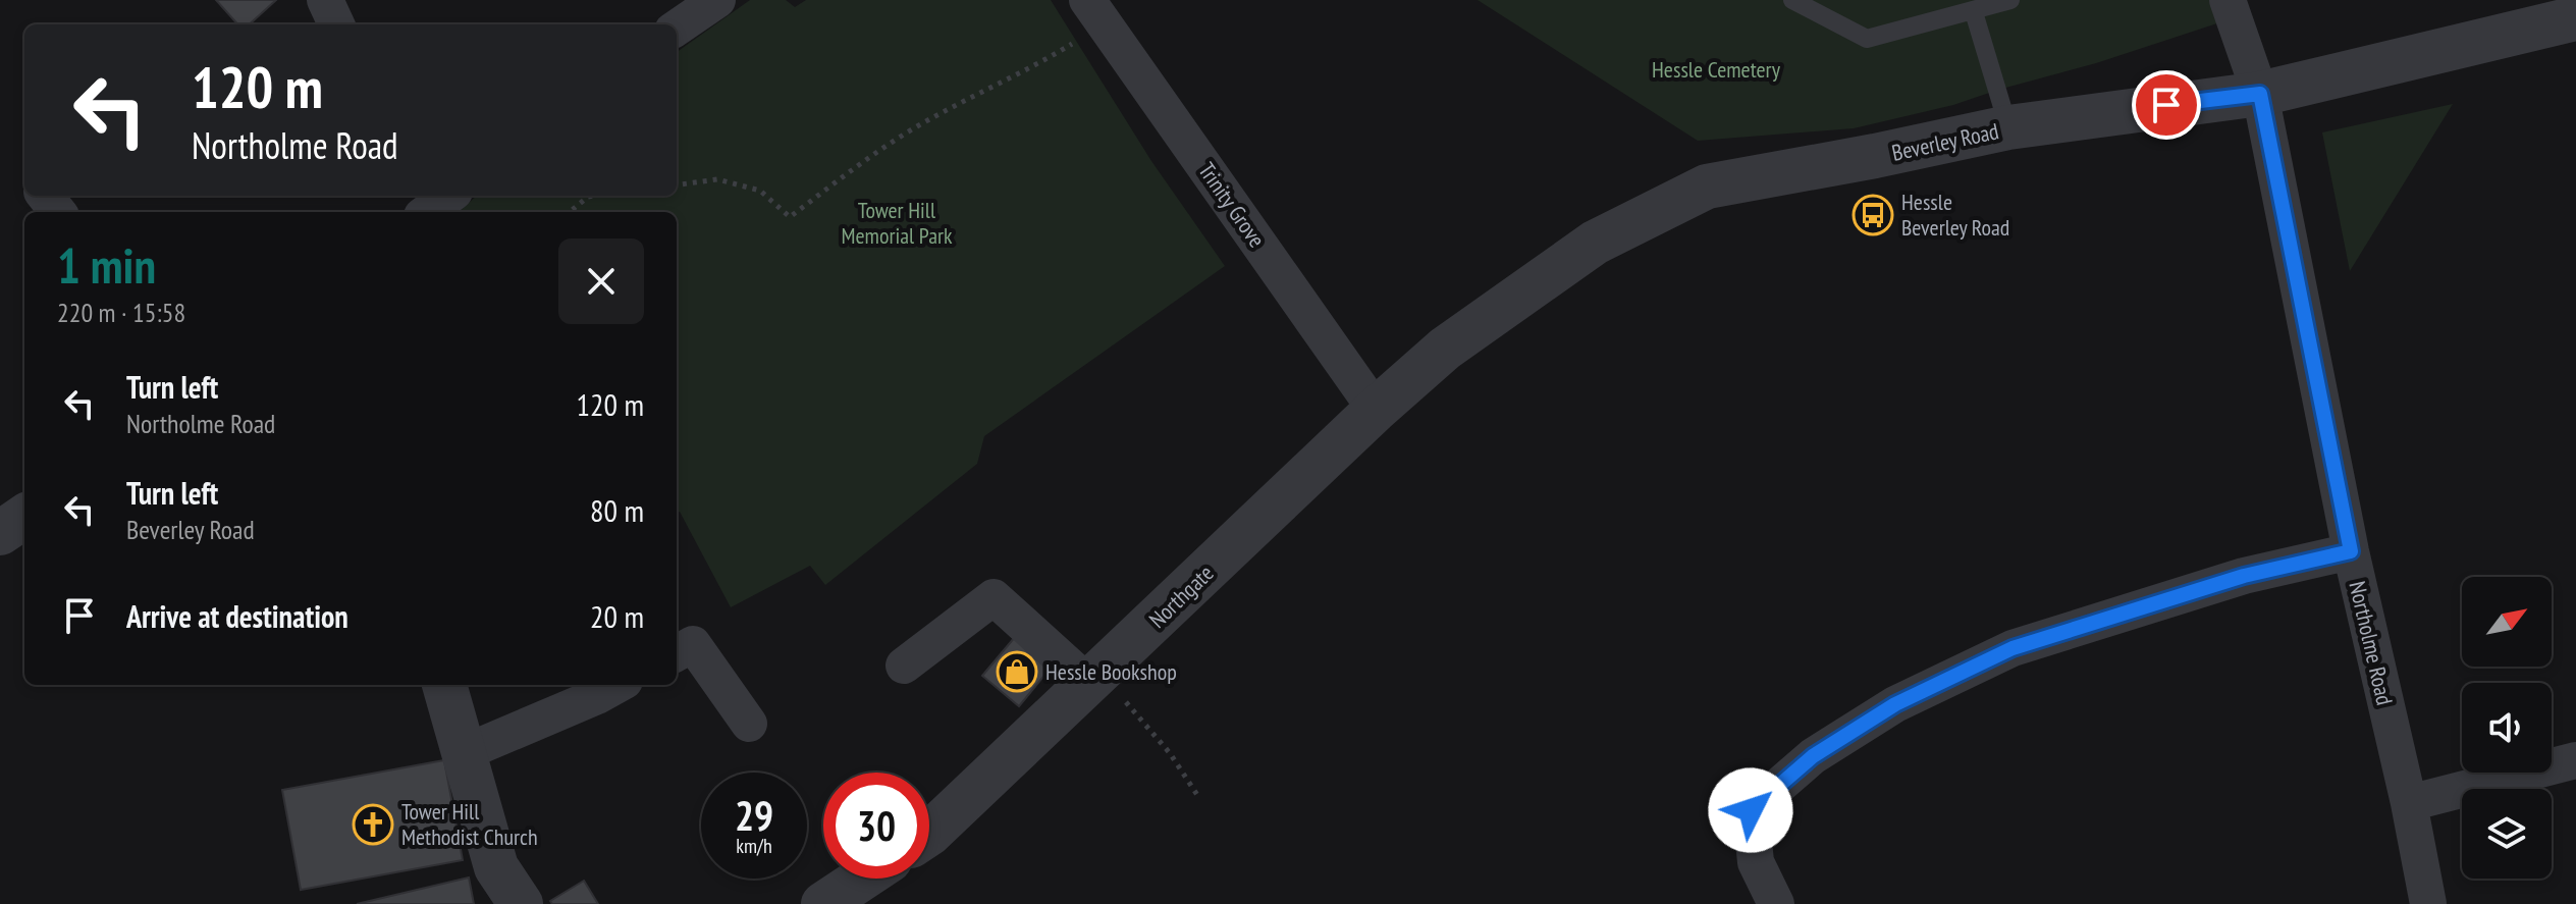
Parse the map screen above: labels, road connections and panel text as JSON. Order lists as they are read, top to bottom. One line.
{"streets":{"street":["Beverley Road","Trinity Grove","Northgate","Northolme Road"]},"crossings":[["Beverley Road","Trinity Grove"],["Beverley Road","Northgate"],["Beverley Road","Northolme Road"],["Trinity Grove","Northgate"]],"parks":["Hessle Cemetery","Tower Hill Memorial Park"],"places":{"bus stop":["Hessle Beverley Road"],"shop":["Hessle Bookshop"],"church":["Tower Hill Methodist Church"]},"north":"top right","page":{"turn":["120 m","Northolme Road"],"heading":["1 min","220 m · 15:58"],"list":[{"name":"Turn left","note":"Northolme Road","value":"120 m"},{"name":"Turn left","note":"Beverley Road","value":"80 m"},{"name":"Arrive at destination","value":"20 m"}],"speed":"29 km/h","limit":"30"}}
